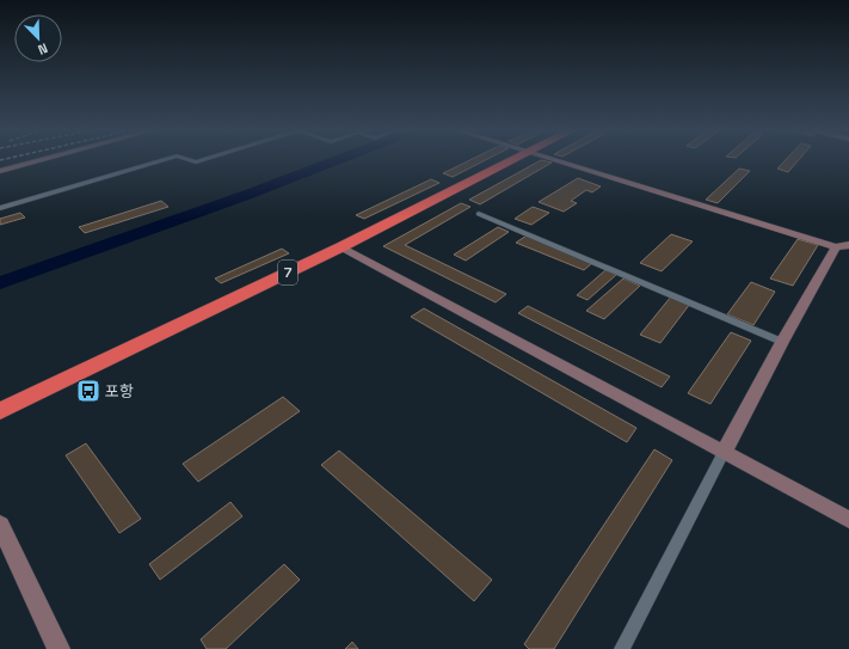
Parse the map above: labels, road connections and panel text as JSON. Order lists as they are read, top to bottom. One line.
{"streets":{"highway":["7"]},"places":{"bus stop":["포항"]},"north":"bottom right"}
